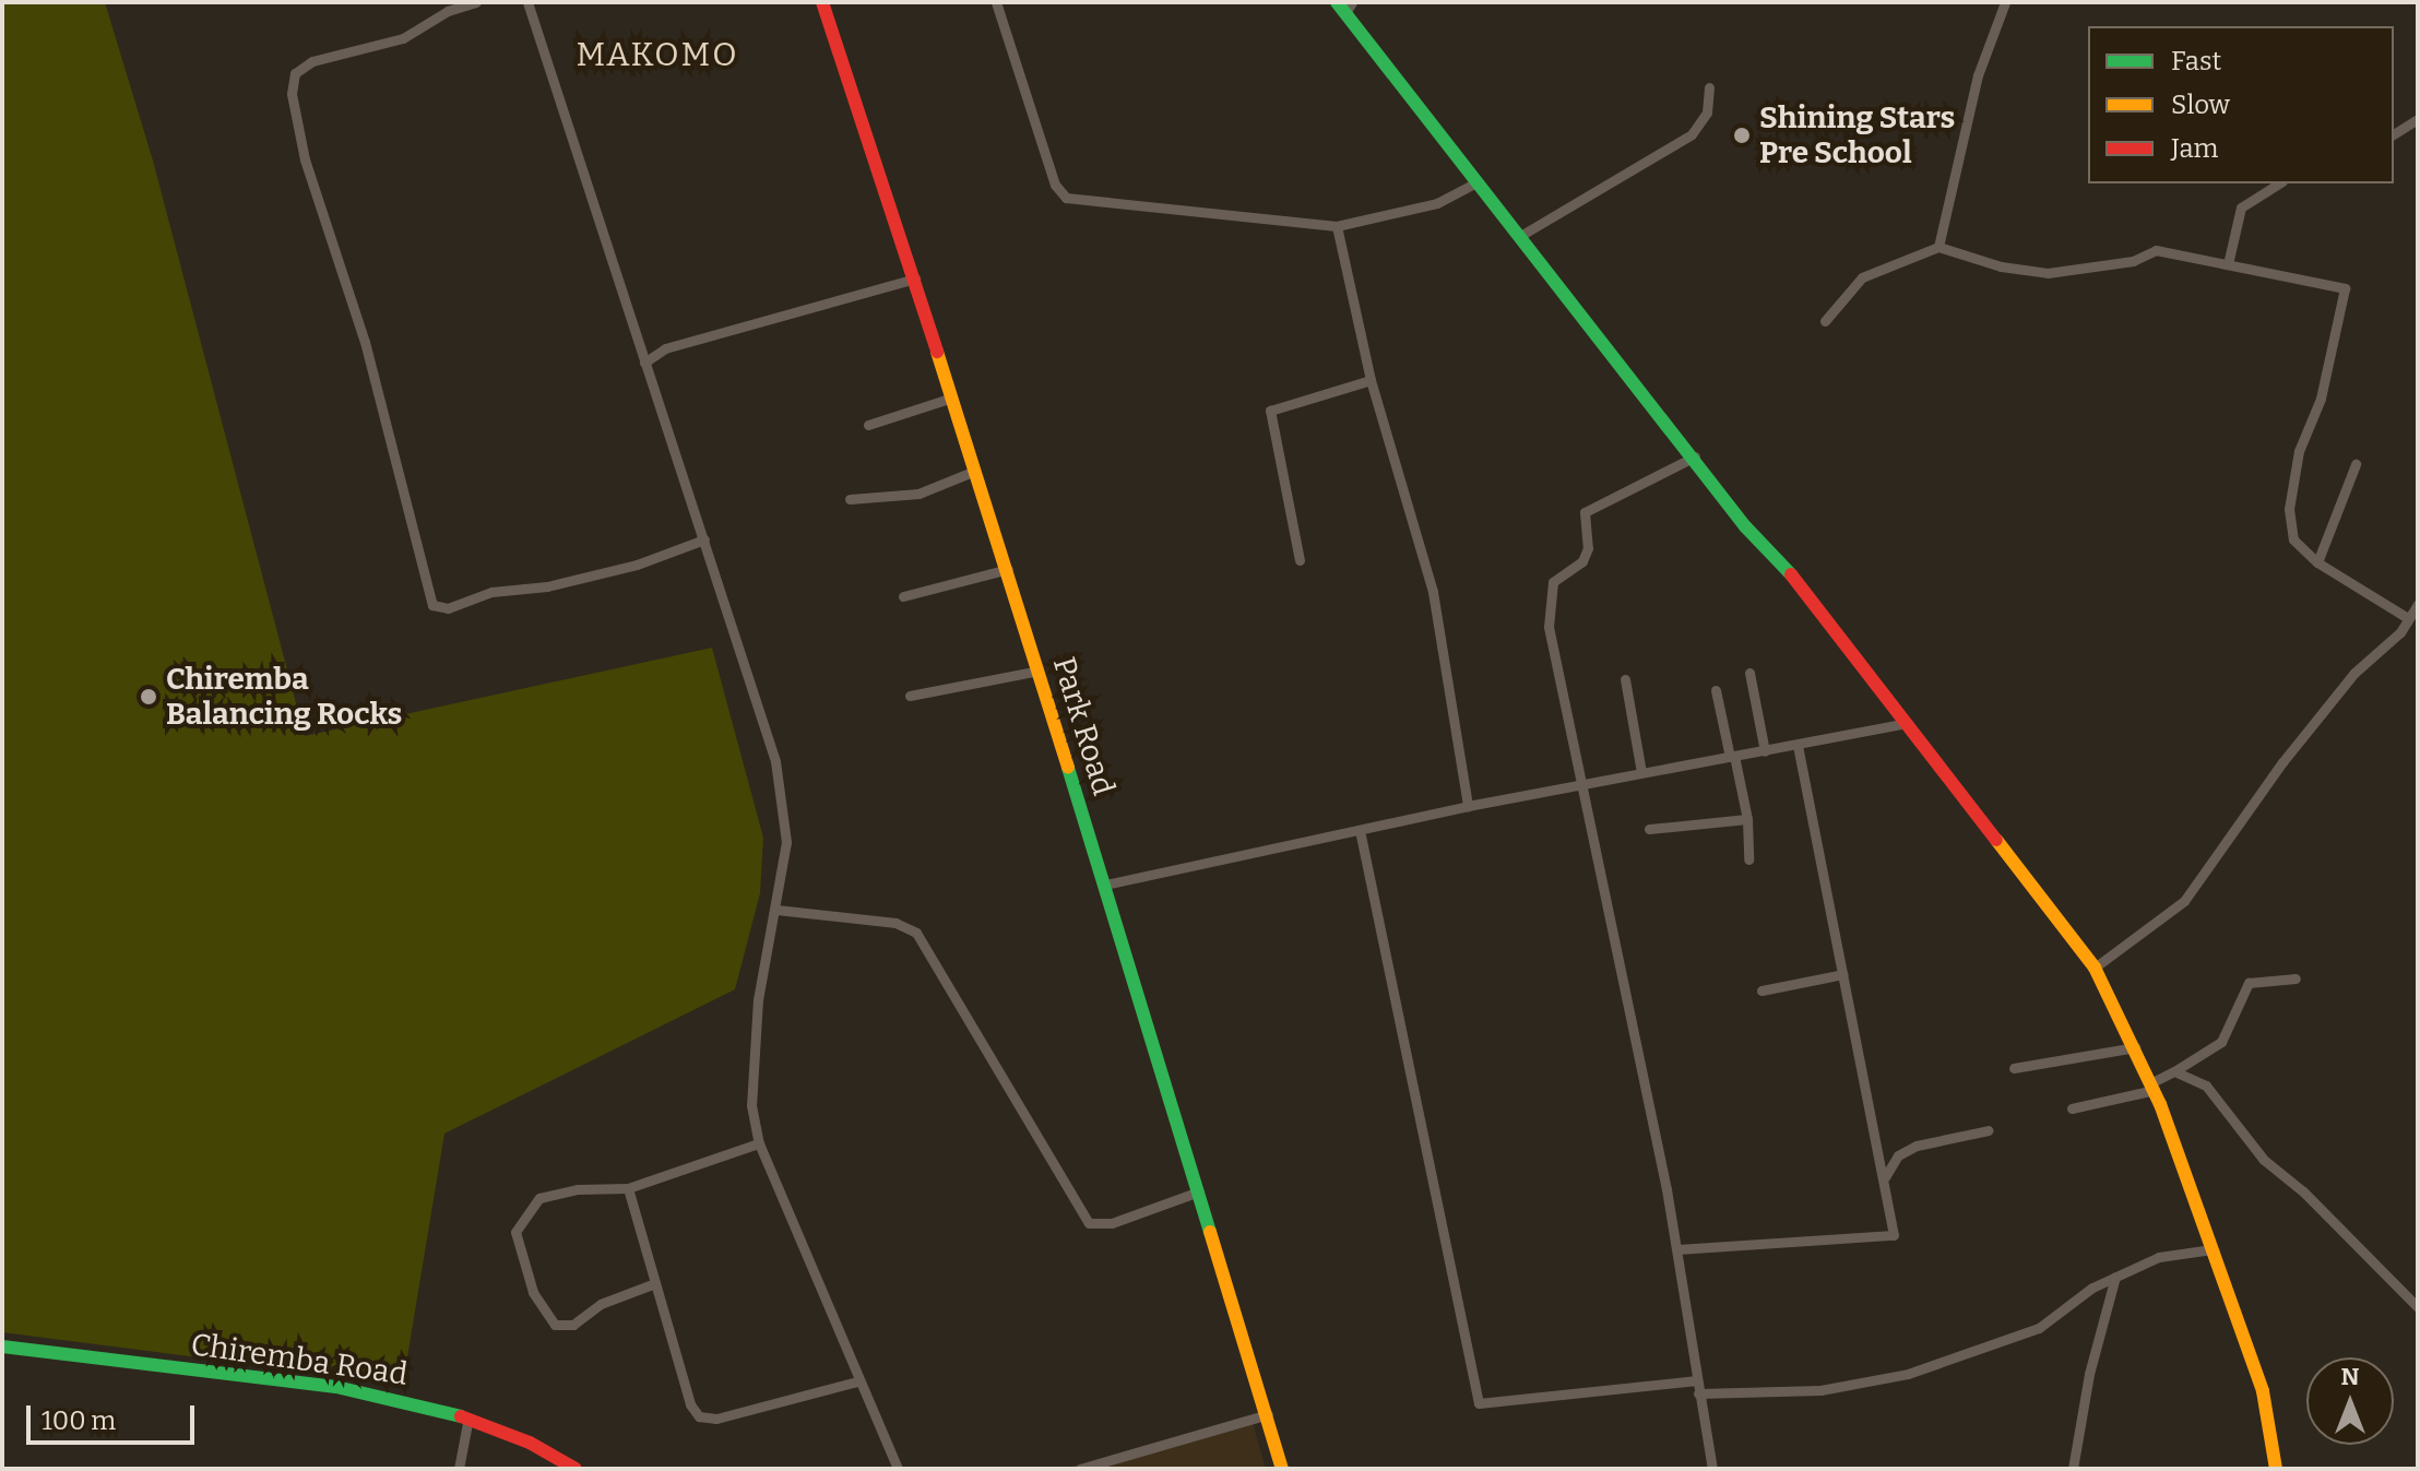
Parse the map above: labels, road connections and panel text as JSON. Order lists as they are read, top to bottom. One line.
{"streets":{"street":["Park Road","Chiremba Road"]},"districts":["MAKOMO"],"places":["Shining Stars Pre School","Chiremba Balancing Rocks"],"legend":["Fast","Slow","Jam"],"scale_bar":"100 m","north":"top"}
